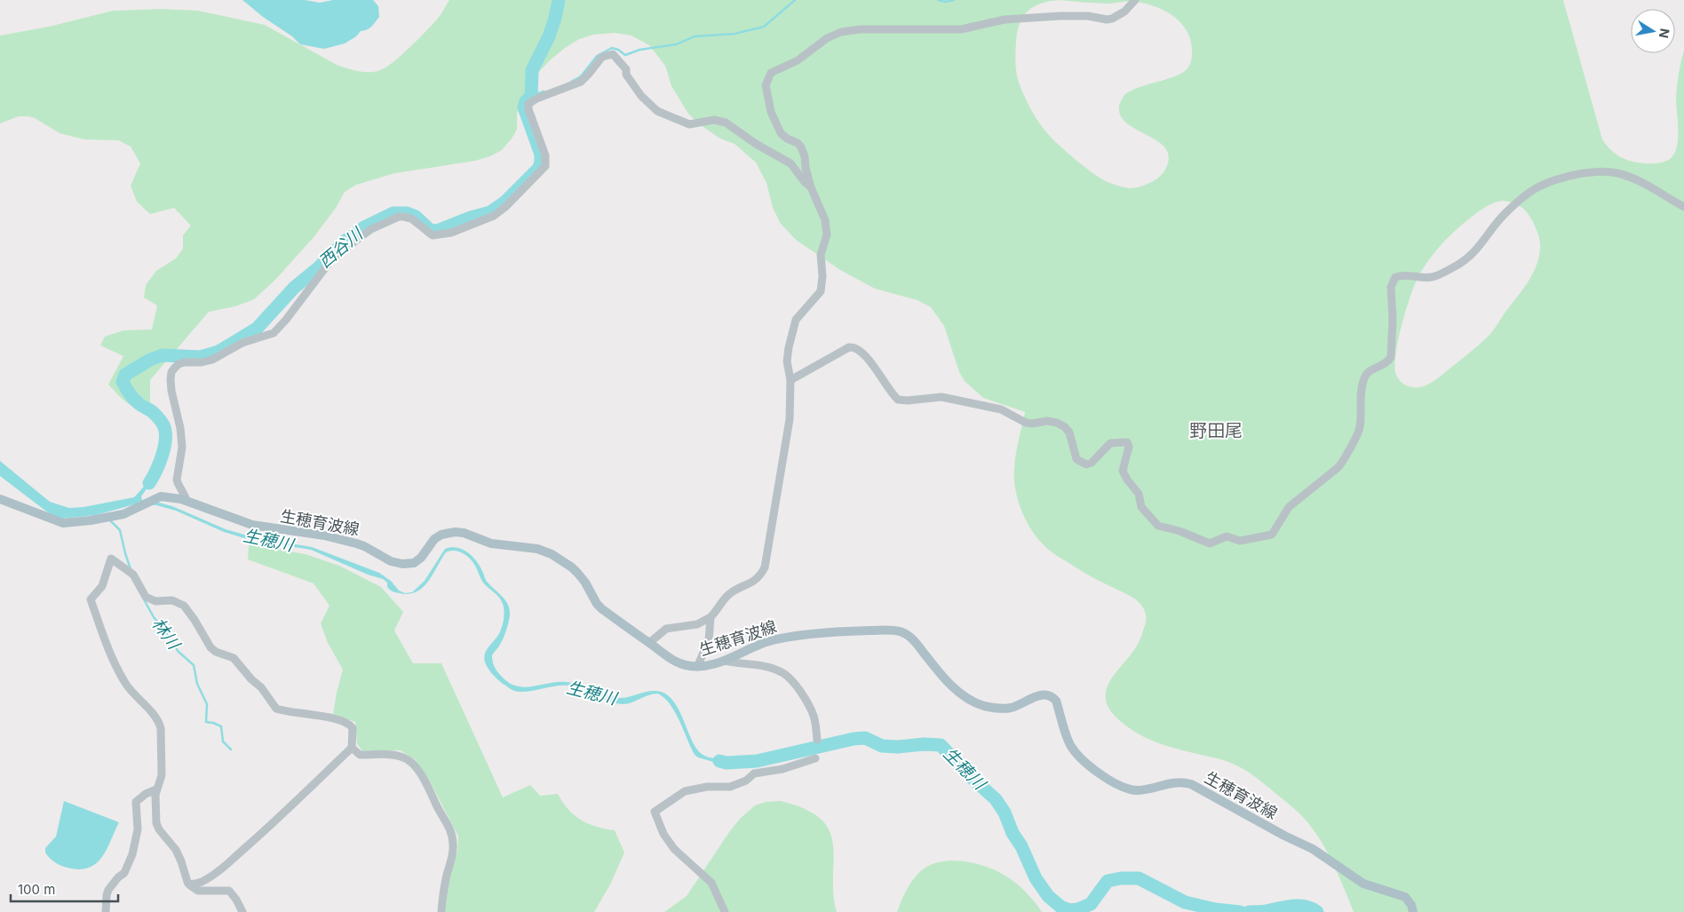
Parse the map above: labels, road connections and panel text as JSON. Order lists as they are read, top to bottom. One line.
{"streets":{"main road":["生穂育波線"]},"districts":["野田尾"],"water":["西谷川","生穂川","林川"],"scale_bar":"100 m","north":"right"}
